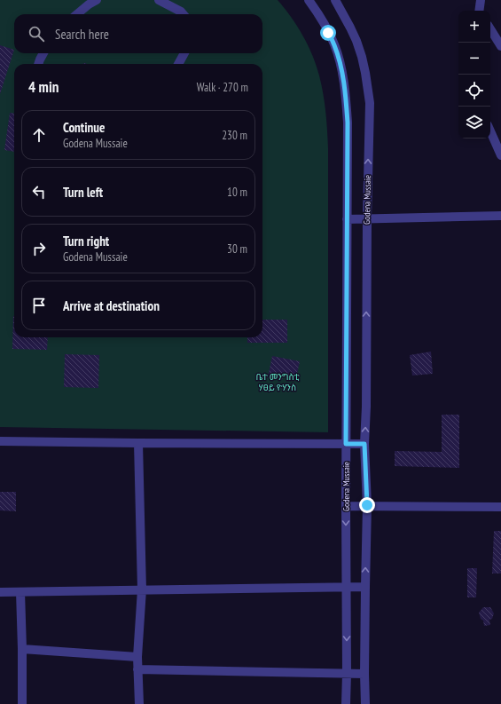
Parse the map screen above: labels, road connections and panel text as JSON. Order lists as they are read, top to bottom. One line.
{"streets":{"street":["Godena Mussaie"]},"parks":["ቤተ መንግስቲ ሃፀይ ዮሃንስ"],"page":{"map_buttons":["+","−"],"search":"Search here","heading":["4 min","Walk · 270 m"],"list":[["Continue","Godena Mussaie","230 m"],["Turn left","10 m"],["Turn right","Godena Mussaie","30 m"],"Arrive at destination"]}}
